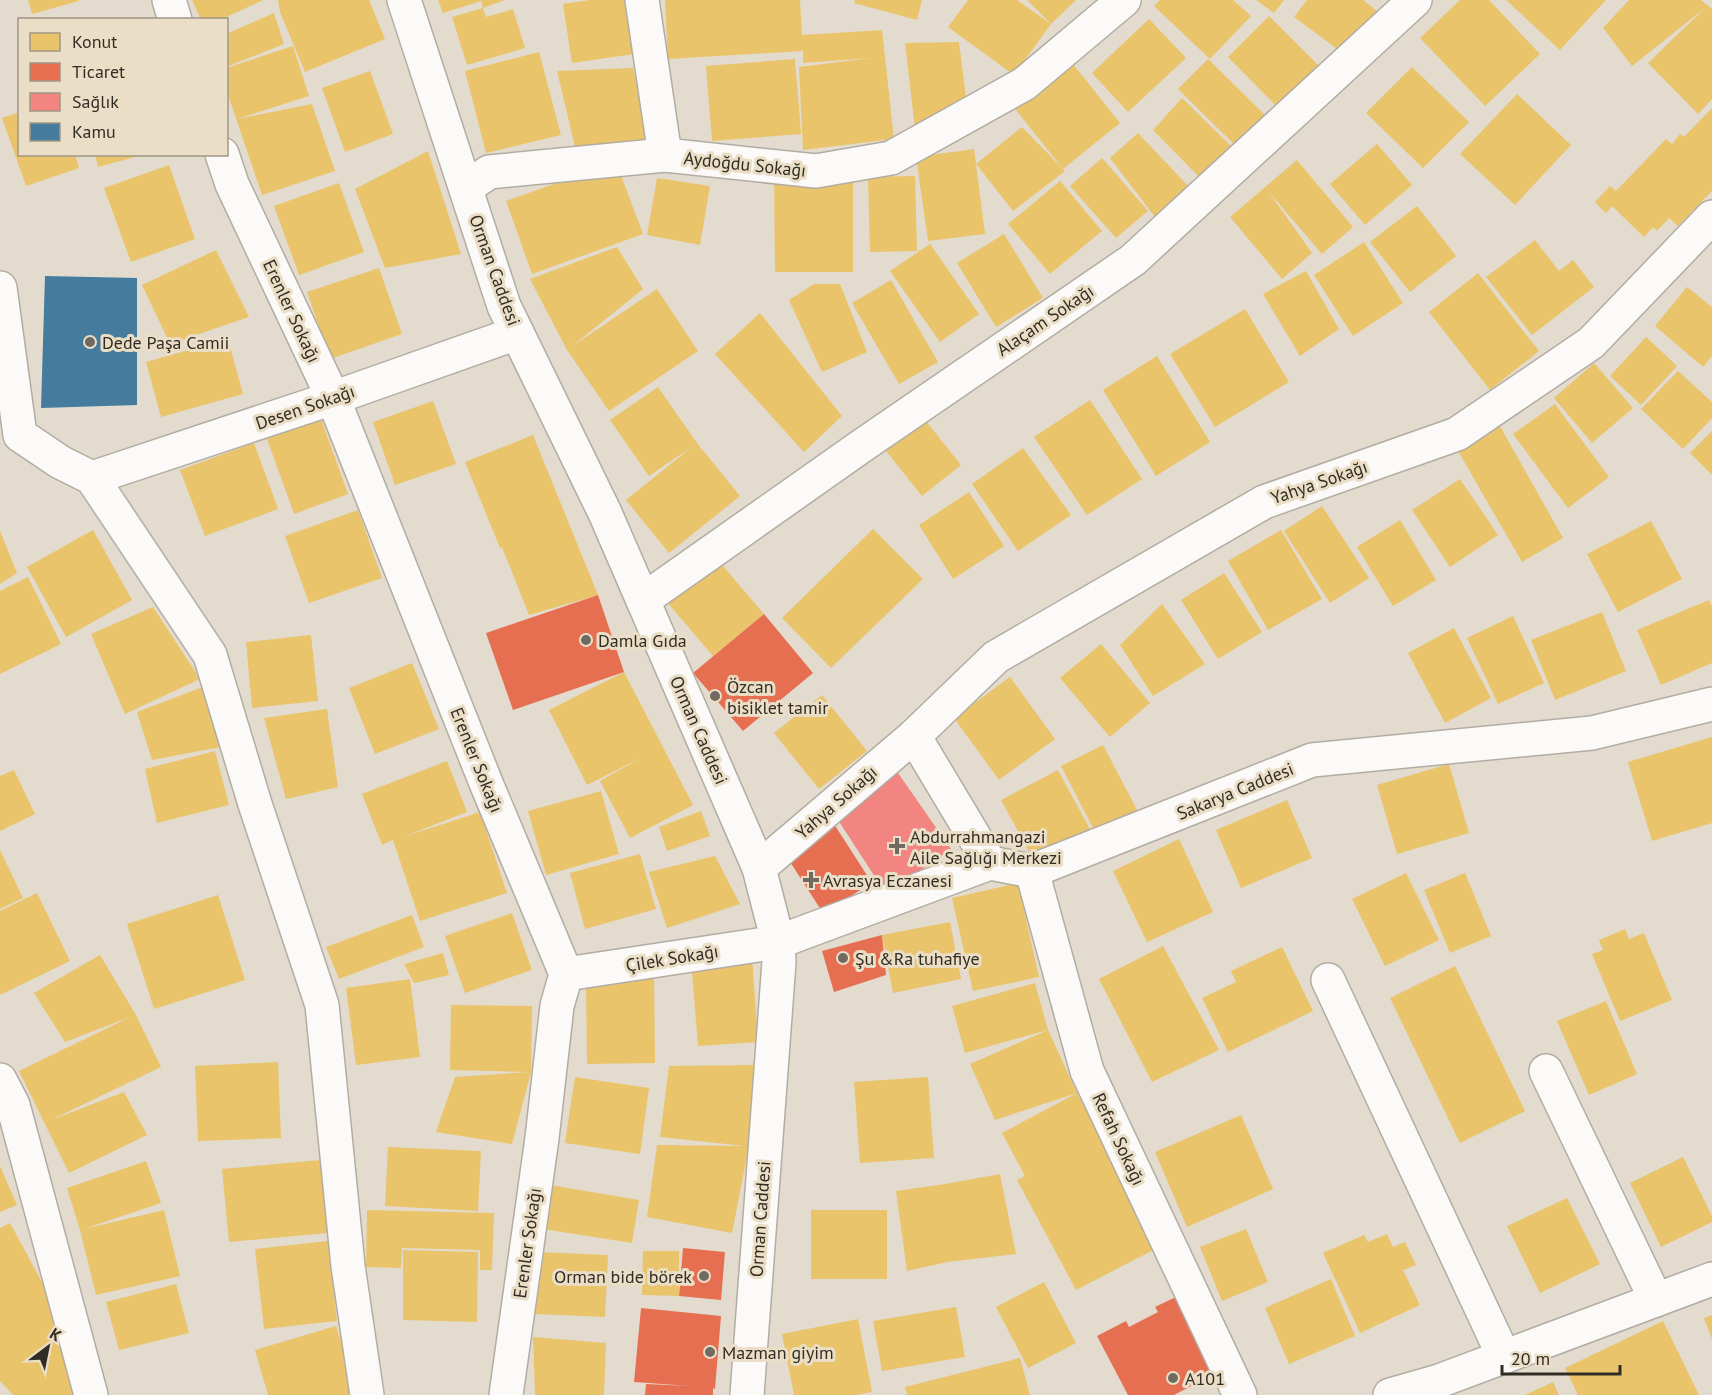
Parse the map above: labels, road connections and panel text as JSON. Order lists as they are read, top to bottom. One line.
{"streets":{"street":["Aydoğdu Sokağı","Orman Caddesi","Erenler Sokağı","Alaçam Sokağı","Desen Sokağı","Yahya Sokağı","Sakarya Caddesi","Çilek Sokağı","Refah Sokağı"]},"crossings":[["Aydoğdu Sokağı","Orman Caddesi"],["Orman Caddesi","Alaçam Sokağı"],["Orman Caddesi","Desen Sokağı"],["Orman Caddesi","Yahya Sokağı"],["Orman Caddesi","Çilek Sokağı"],["Erenler Sokağı","Desen Sokağı"],["Erenler Sokağı","Çilek Sokağı"],["Sakarya Caddesi","Refah Sokağı"]],"places":{"other":["Dede Paşa Camii","Damla Gıda","Özcan bisiklet tamir","Şu &Ra tuhafiye","Orman bide börek","Mazman giyim","A101"],"health":["Abdurrahmangazi Aile Sağlığı Merkezi","Avrasya Eczanesi"]},"legend":["Konut","Ticaret","Sağlık","Kamu"],"scale_bar":"20 m","north":"top right"}
